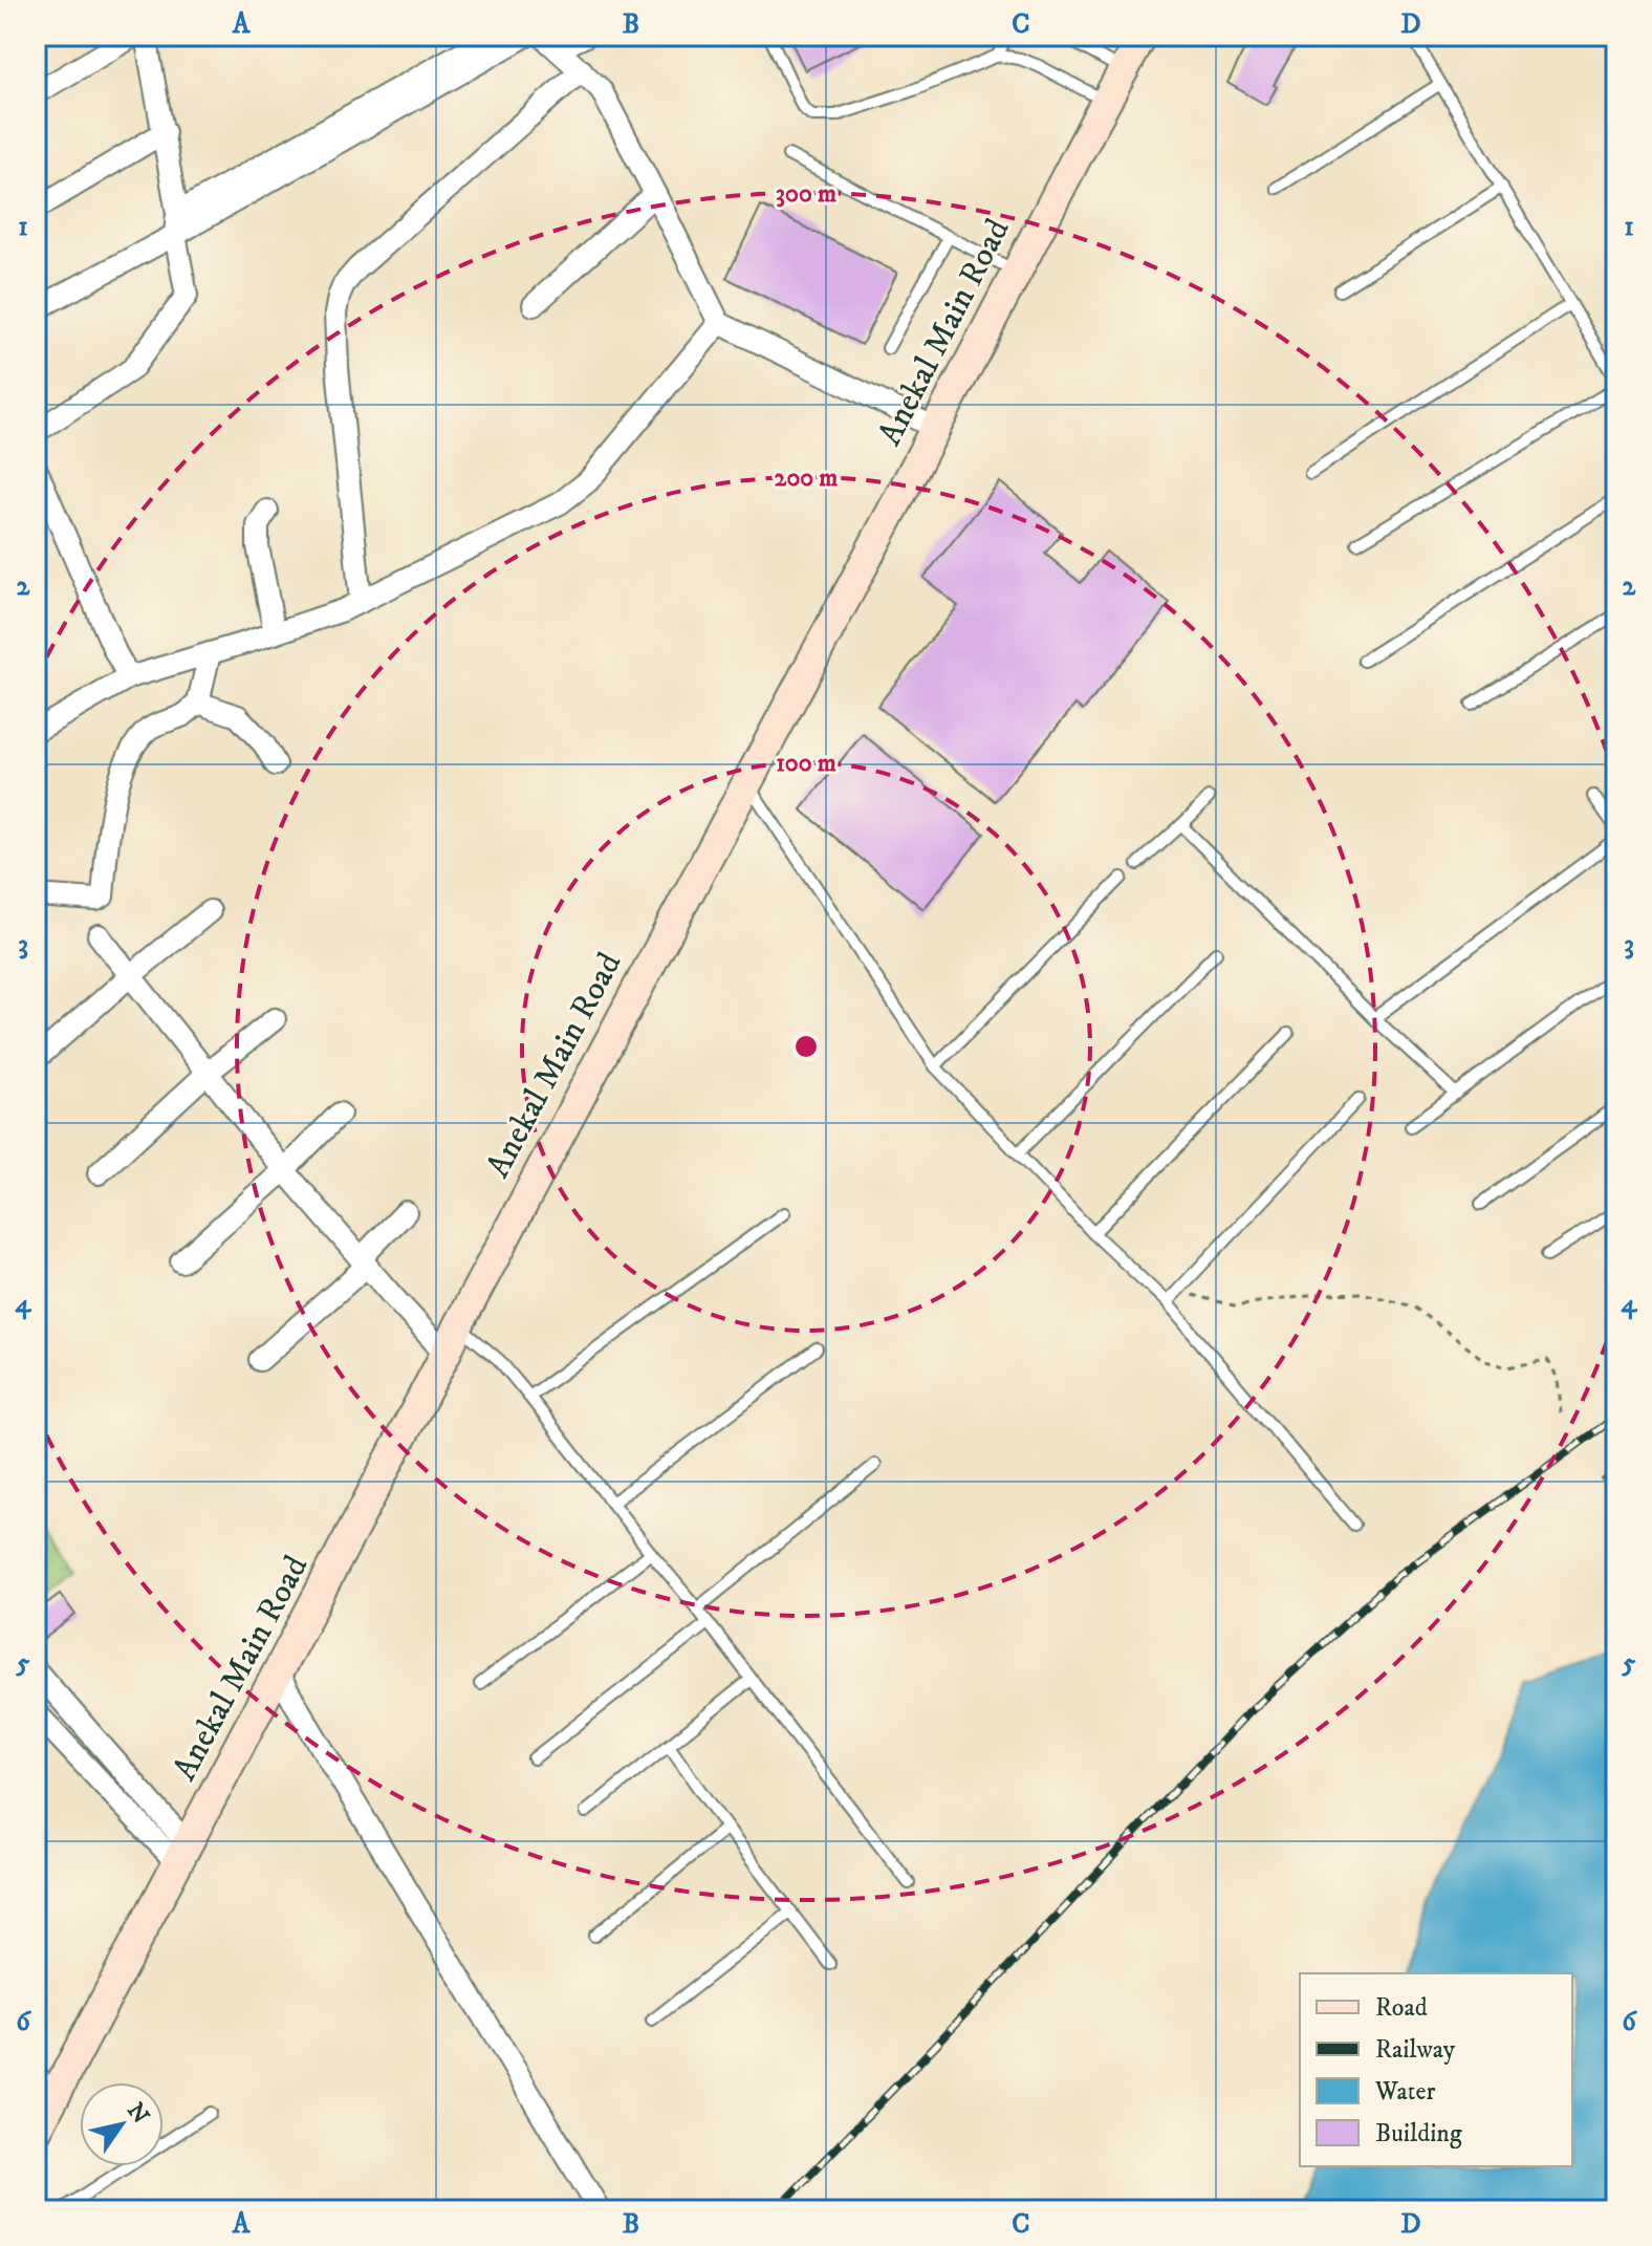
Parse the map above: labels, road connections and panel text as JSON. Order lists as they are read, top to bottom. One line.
{"streets":{"main road":["Anekal Main Road"]},"legend":["Road","Railway","Water","Building"],"north":"top right","grid":{"columns":["A","B","C","D"],"rows":["1","2","3","4","5","6"]},"rings":["300 m","200 m","100 m"]}
